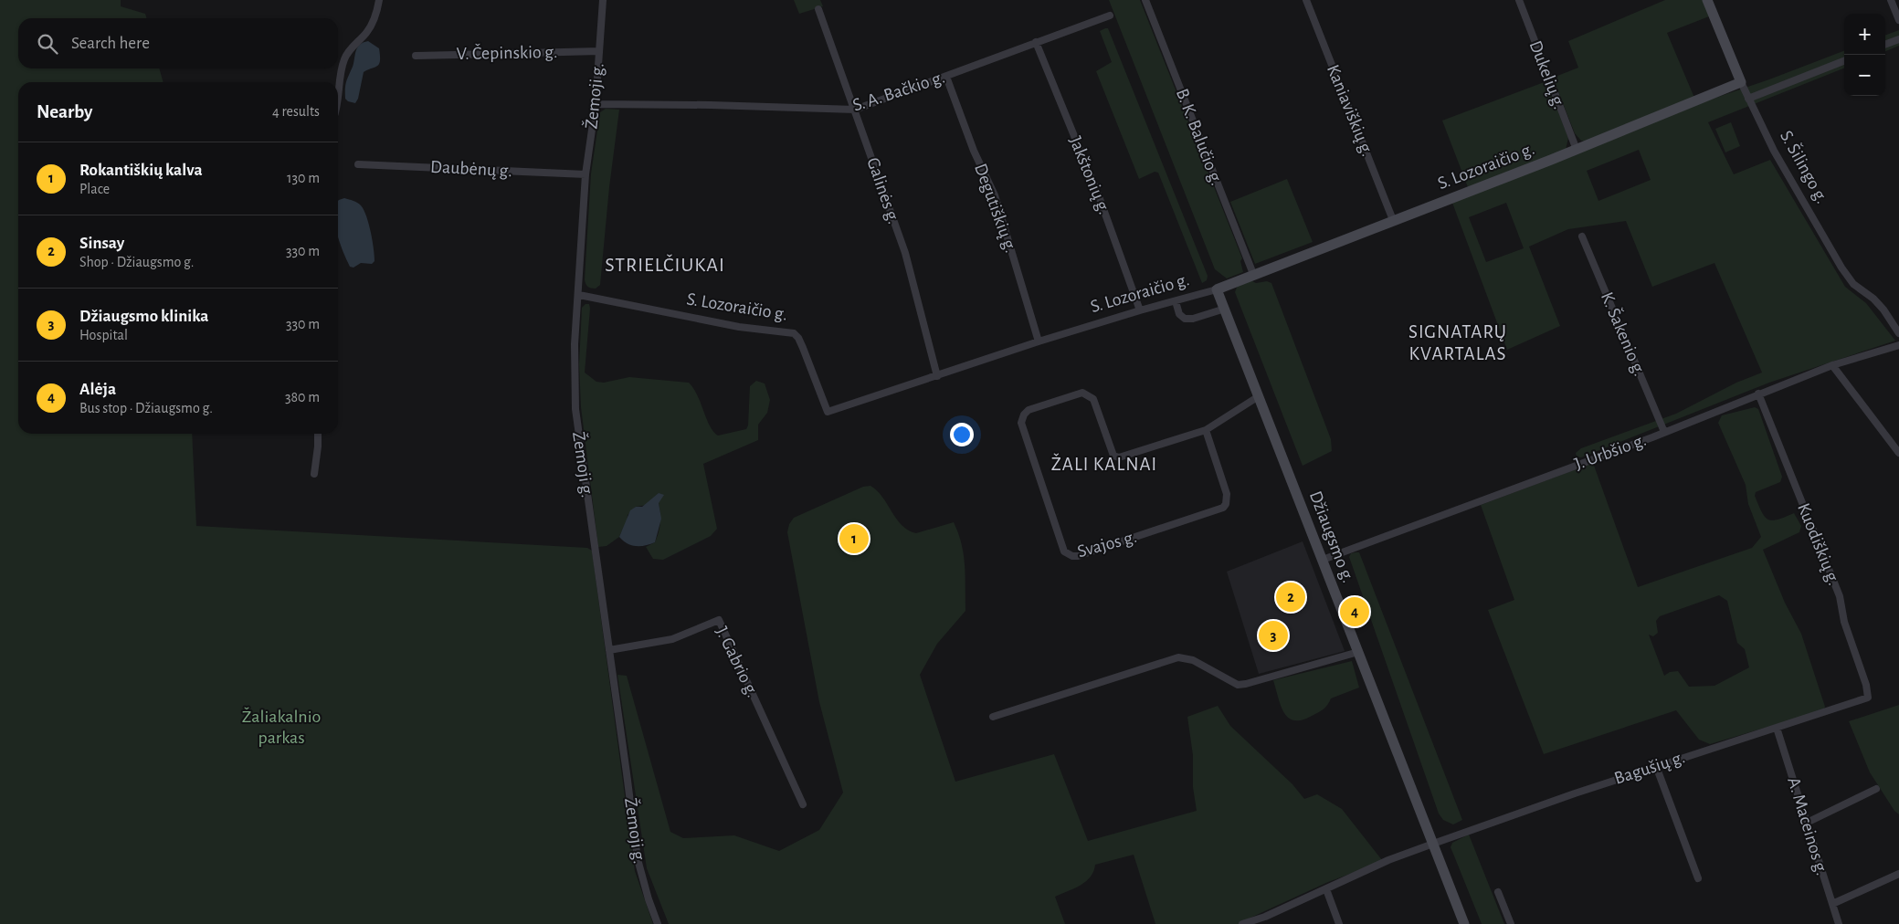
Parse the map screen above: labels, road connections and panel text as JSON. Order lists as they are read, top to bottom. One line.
{"streets":{"street":["V. Čepinskio g.","Dukelių g.","S. A. Bačkio g.","Žemoji g.","Kaniaviškių g.","B. K. Balučio g.","S. Lozoraičio g.","S. Šilingo g.","Daubėnų g.","Jakštonių g.","Galinės g.","Degutiškių g.","K. Šakenio g.","J. Urbšio g.","Džiaugsmo g.","Svajos g.","Kuodiškių g.","J. Gabrio g.","Bagušių g.","A. Maceinos g."]},"crossings":[["V. Čepinskio g.","Žemoji g."],["Dukelių g.","S. Lozoraičio g."],["S. A. Bačkio g.","Žemoji g."],["S. A. Bačkio g.","Jakštonių g."],["S. A. Bačkio g.","Galinės g."],["S. A. Bačkio g.","Degutiškių g."],["Žemoji g.","S. Lozoraičio g."],["Žemoji g.","Daubėnų g."],["Žemoji g.","J. Gabrio g."],["Kaniaviškių g.","S. Lozoraičio g."],["B. K. Balučio g.","S. Lozoraičio g."],["S. Lozoraičio g.","S. Šilingo g."],["S. Lozoraičio g.","Jakštonių g."],["S. Lozoraičio g.","Galinės g."],["S. Lozoraičio g.","Degutiškių g."],["S. Lozoraičio g.","Džiaugsmo g."],["K. Šakenio g.","J. Urbšio g."],["J. Urbšio g.","Džiaugsmo g."],["J. Urbšio g.","Kuodiškių g."],["Džiaugsmo g.","Svajos g."],["Džiaugsmo g.","Bagušių g."],["Kuodiškių g.","Bagušių g."],["Bagušių g.","A. Maceinos g."]],"districts":["STRIELČIUKAI","SIGNATARŲ KVARTALAS","ŽALI KALNAI"],"parks":["Žaliakalnio parkas"],"page":{"map_buttons":["+","−"],"search":"Search here","heading":["Nearby","4 results"],"list":[{"mark":"1","name":"Rokantiškių kalva","note":"Place","value":"130 m"},{"mark":"2","name":"Sinsay","note":"Shop · Džiaugsmo g.","value":"330 m"},{"mark":"3","name":"Džiaugsmo klinika","note":"Hospital","value":"330 m"},{"mark":"4","name":"Alėja","note":"Bus stop · Džiaugsmo g.","value":"380 m"}],"pins":["1","2","4","3"]}}
